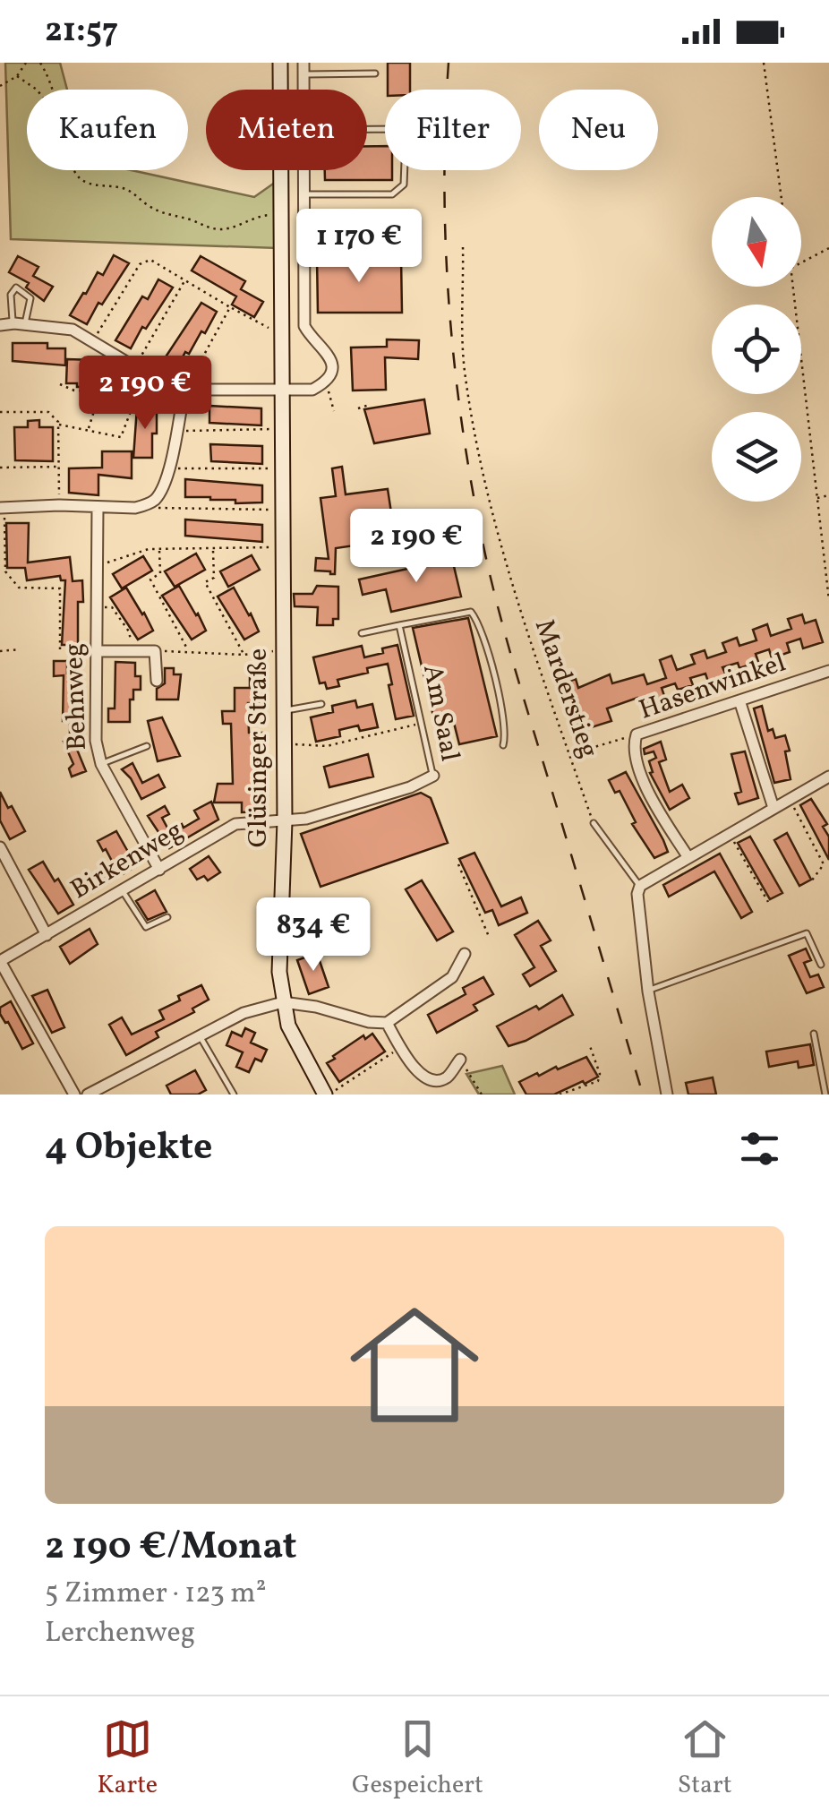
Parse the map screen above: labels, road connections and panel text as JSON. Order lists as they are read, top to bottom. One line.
{"streets":{"main road":["Glüsinger Straße"],"street":["Hasenwinkel","Behnweg","Am Saal","Birkenweg"],"path":["Marderstieg"]},"crossings":[["Behnweg","Birkenweg"],["Am Saal","Glüsinger Straße"],["Am Saal","Birkenweg"],["Glüsinger Straße","Birkenweg"]],"north":"bottom","page":{"status":"21:57","chip":["Kaufen","Mieten","Filter","Neu"],"price":["1 170 €","2 190 €","2 190 €","834 €"],"heading":"4 Objekte","list":[{"name":"2 190 €/Monat","note":"5 Zimmer · 123 m² · Lerchenweg"}],"tabs":["Karte","Gespeichert","Start"]}}
